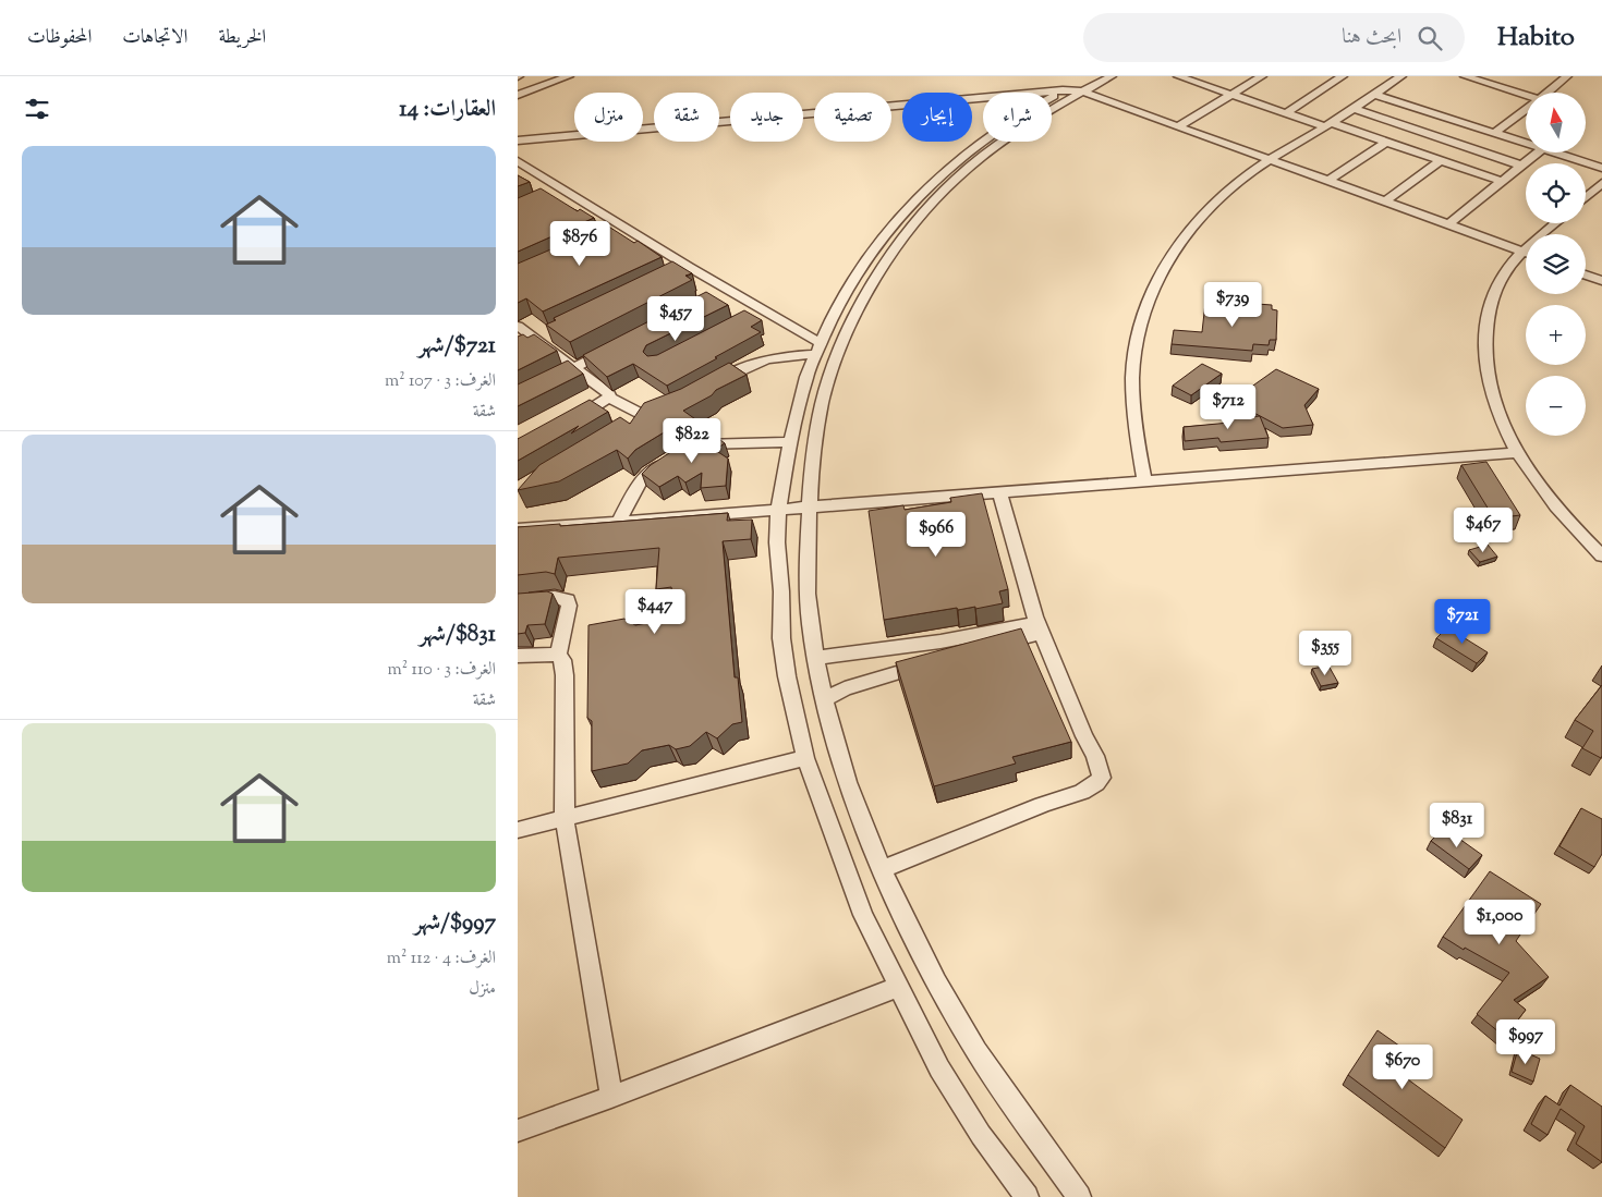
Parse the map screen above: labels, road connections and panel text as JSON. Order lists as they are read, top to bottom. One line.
{"north":"top","page":{"header":"Habito","search":"ابحث هنا","nav":["الخريطة","الاتجاهات","المحفوظات"],"heading":"العقارات: 14","map_buttons":["+","−"],"chip":["شراء","إيجار","تصفية","جديد","شقة","منزل"],"list":[{"name":"$721/شهر","note":"الغرف: 3 · 107 m² · شقة"},{"name":"$831/شهر","note":"الغرف: 3 · 110 m² · شقة"},{"name":"$997/شهر","note":"الغرف: 4 · 112 m² · منزل"}],"price":["$876","$739","$457","$712","$822","$467","$966","$447","$721","$355","$831","$1,000","$997","$670"]}}
